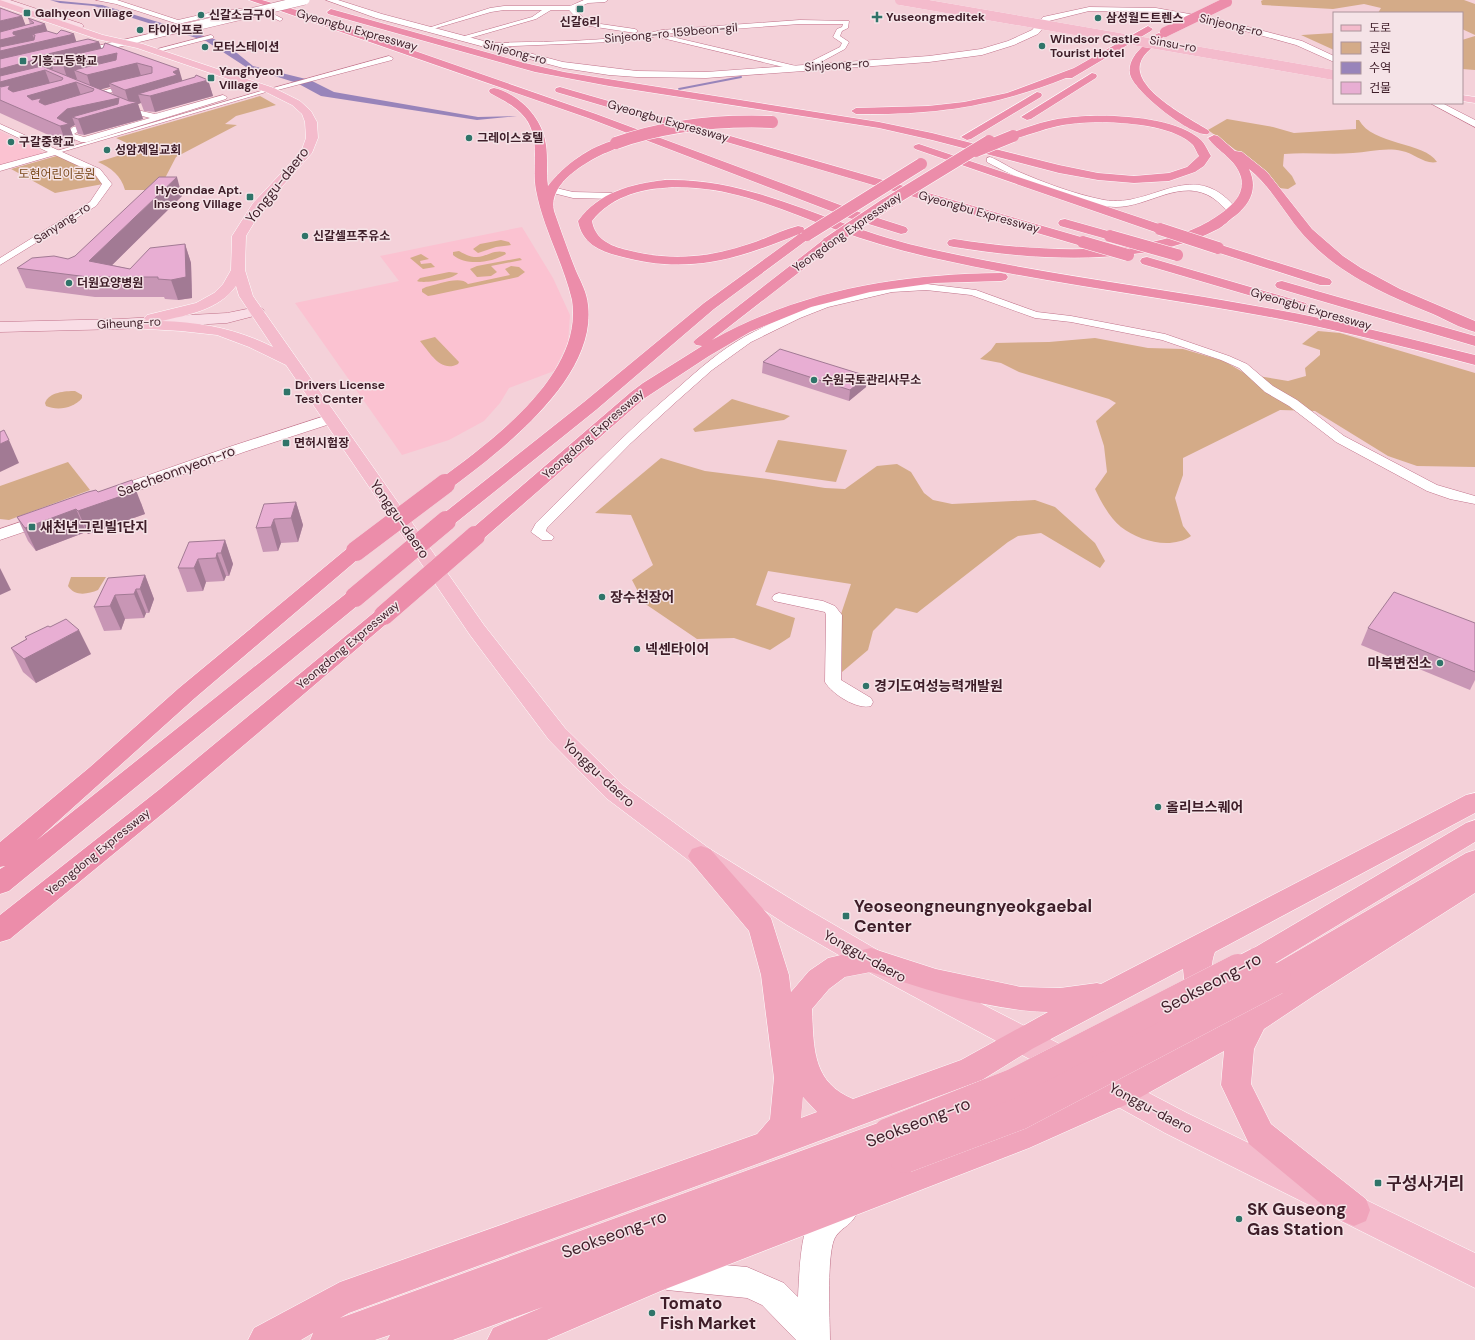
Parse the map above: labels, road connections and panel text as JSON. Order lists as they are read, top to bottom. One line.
{"streets":{"highway":["Gyeongbu Expressway","Yeongdong Expressway","Seokseong-ro"],"main road":["Sinsu-ro","Yonggu-daero","Giheung-ro"],"street":["Sinjeong-ro","Sinjeong-ro 159beon-gil","Sanyang-ro","Saecheonnyeon-ro"]},"crossings":[["Sinjeong-ro","Sinjeong-ro 159beon-gil"],["Yonggu-daero","Giheung-ro"],["Yonggu-daero","Saecheonnyeon-ro"]],"parks":["도현어린이공원"],"places":{"transit":["신갈6리","Galhyeon Village","기흥고등학교","Yanghyeon Village","Hyeondae Apt. Inseong Village","Drivers License Test Center","면허시험장","새천년그린빌1단지","Yeoseongneungnyeokgaebal Center","구성사거리"],"other":["신갈소금구이","삼성월드트렌스","타이어프로","Windsor Castle Tourist Hotel","모터스테이션","그레이스호텔","구갈중학교","성암제일교회","신갈셀프주유소","더원요양병원","수원국토관리사무소","장수천장어","넥센타이어","마북변전소","경기도여성능력개발원","올리브스퀘어","SK Guseong Gas Station","Tomato Fish Market"],"health":["Yuseongmeditek"]},"legend":["도로","공원","수역","건물"]}
